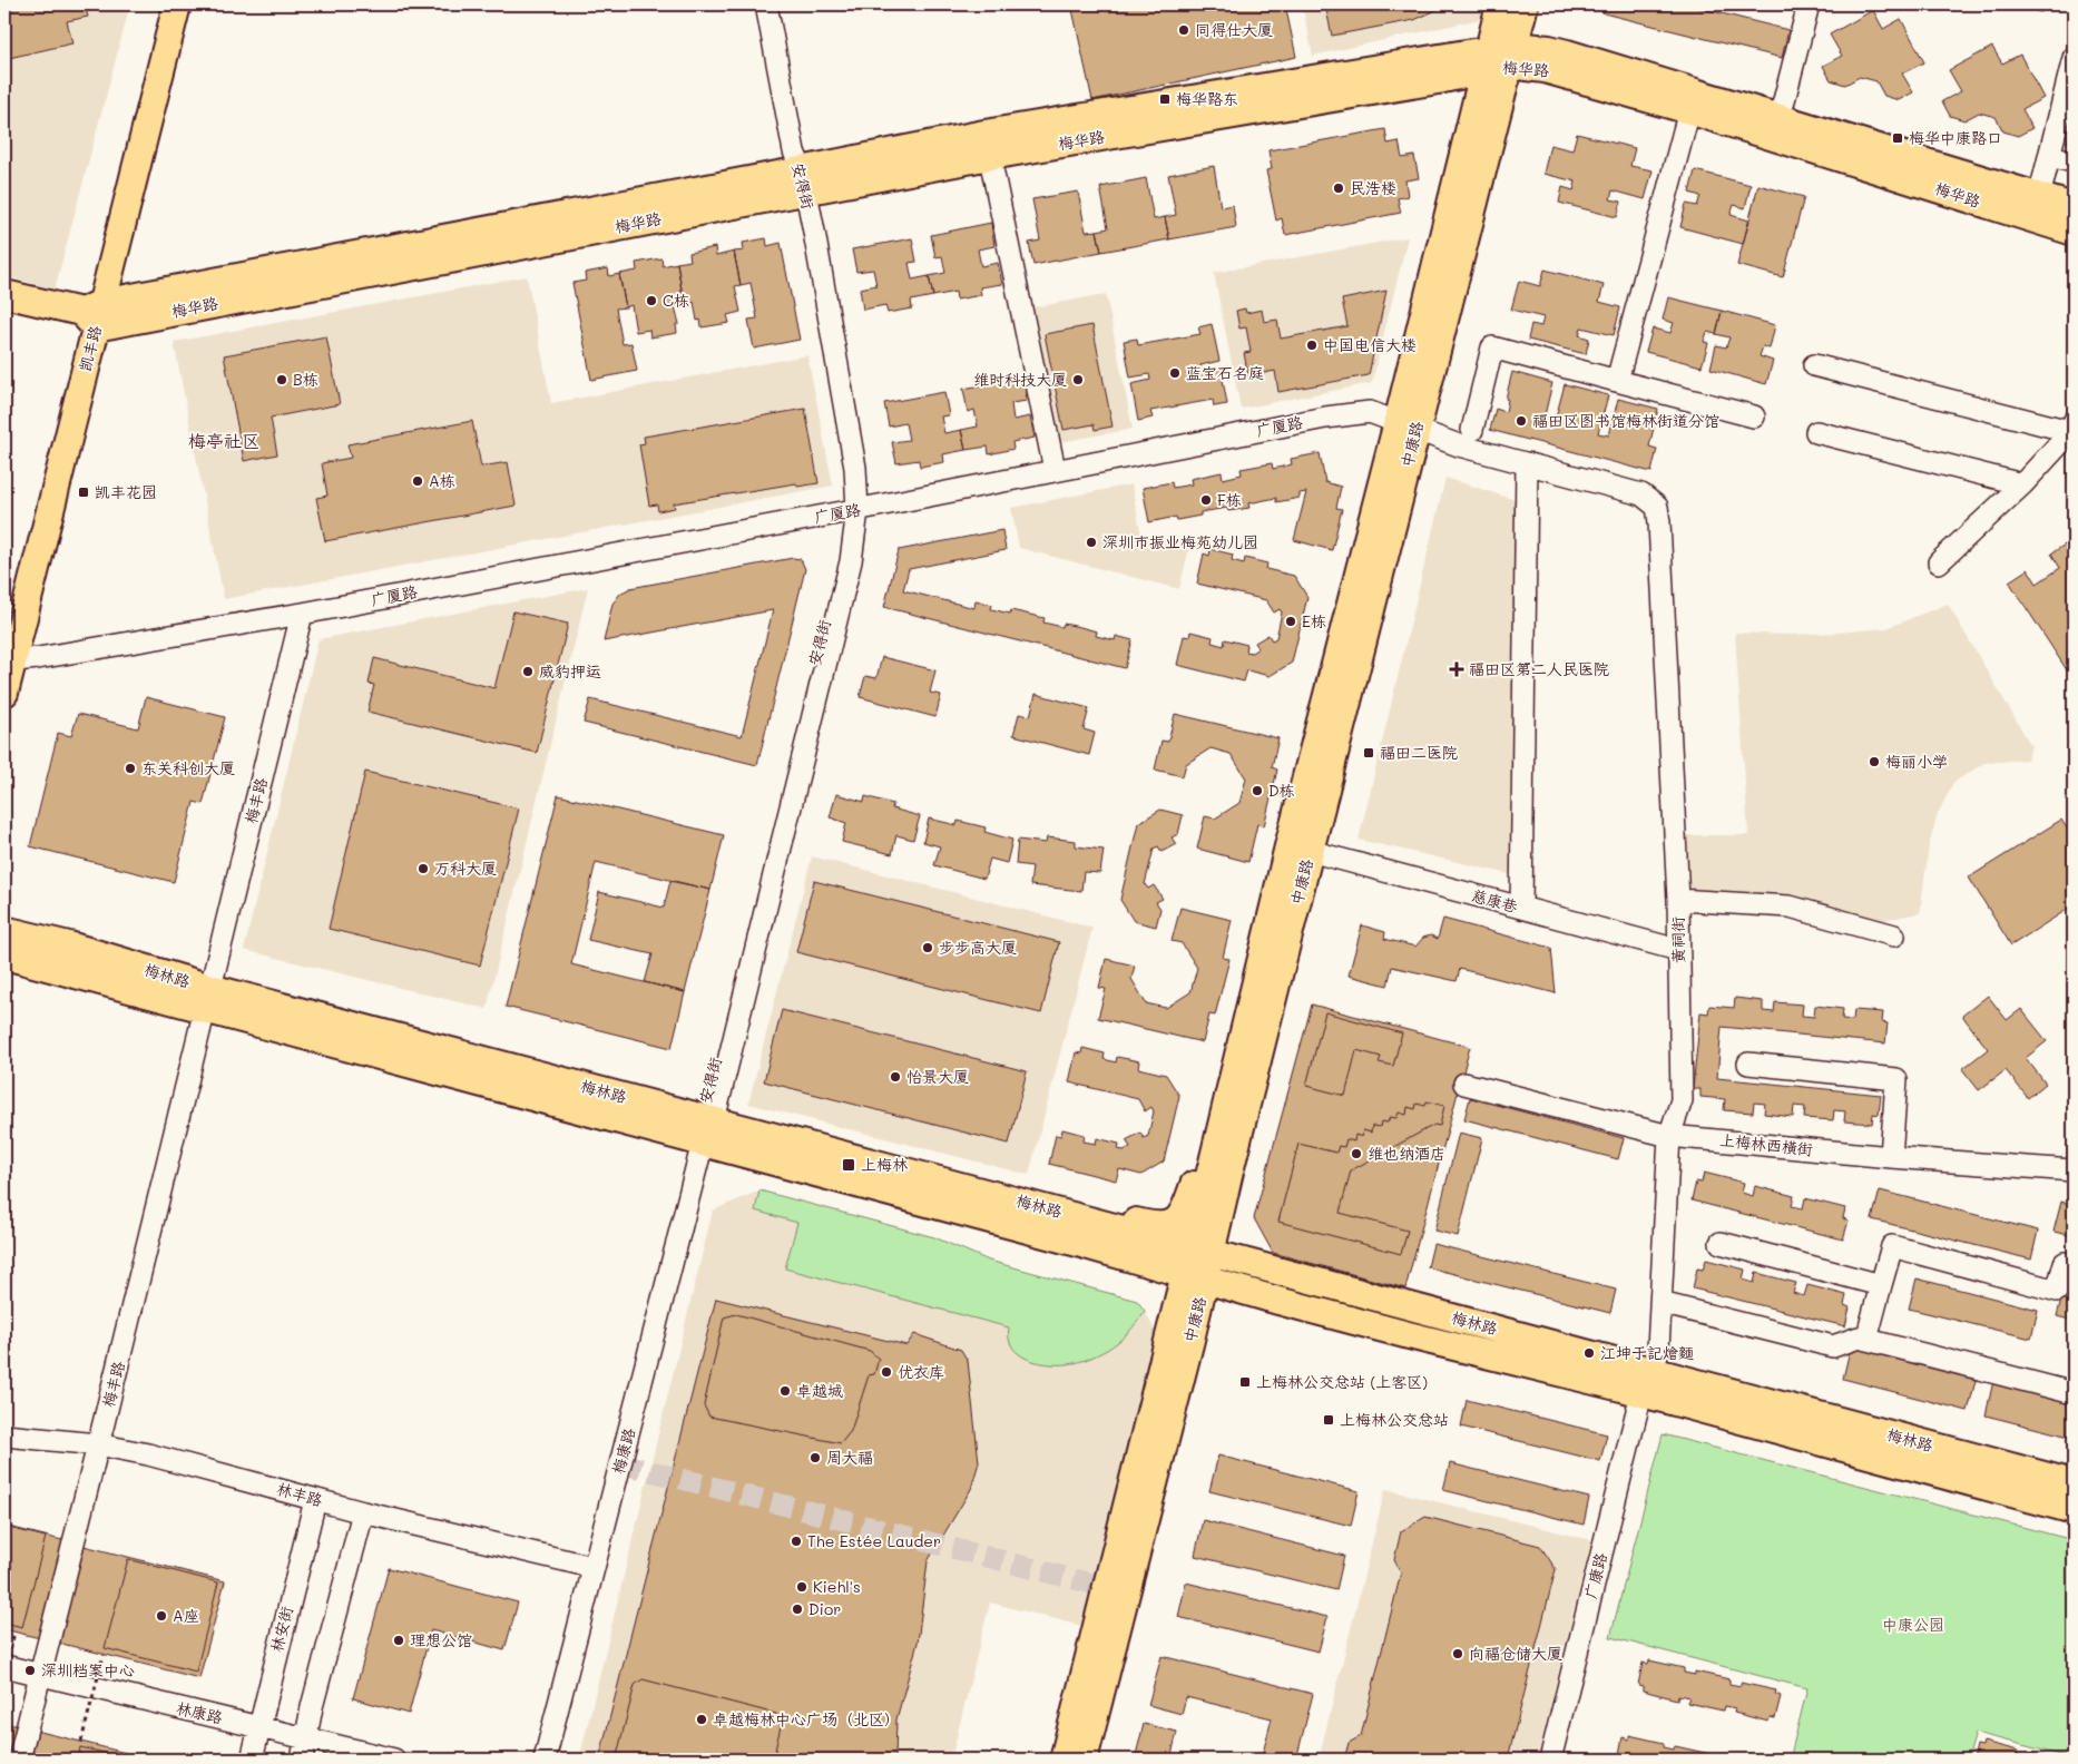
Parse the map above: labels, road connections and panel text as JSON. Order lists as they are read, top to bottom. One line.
{"streets":{"main road":["梅华路","凯丰路","中康路","梅林路"],"street":["安得街","广厦路","梅丰路","慈康巷","黄祠街","上梅林西横街","梅康路","林丰路","广康路","林安街","林康路"]},"crossings":[["梅华路","安得街"],["梅华路","凯丰路"],["梅华路","中康路"],["安得街","广厦路"],["安得街","梅林路"],["安得街","梅康路"],["凯丰路","广厦路"],["广厦路","中康路"],["广厦路","梅丰路"],["广厦路","黄祠街"],["中康路","慈康巷"],["中康路","梅林路"],["梅丰路","梅林路"],["梅丰路","林丰路"],["梅丰路","林康路"],["慈康巷","黄祠街"],["黄祠街","梅林路"],["黄祠街","上梅林西横街"],["黄祠街","广康路"],["梅林路","梅康路"],["梅林路","广康路"],["梅康路","林丰路"],["林丰路","林安街"],["林安街","林康路"]],"districts":["梅亭社区"],"parks":["中康公园"],"places":{"other":["同得仕大厦","民浩楼","C栋","中国电信大楼","蓝宝石名庭","B栋","维时科技大厦","福田区图书馆梅林街道分馆","A栋","F栋","深圳市振业梅苑幼儿园","E栋","威豹押运","梅丽小学","东关科创大厦","D栋","万科大厦","步步高大厦","怡景大厦","维也纳酒店","江坤于記燴麵","优衣库","卓越城","周大福","The Estée Lauder","Kiehl's","Dior","A座","理想公馆","向福仓储大厦","深圳档案中心","卓越梅林中心广场（北区）"],"transit":["梅华路东","梅华中康路口","凯丰花园","福田二医院","上梅林","上梅林公交总站 (上客区)","上梅林公交总站"],"health":["福田区第二人民医院"]}}
